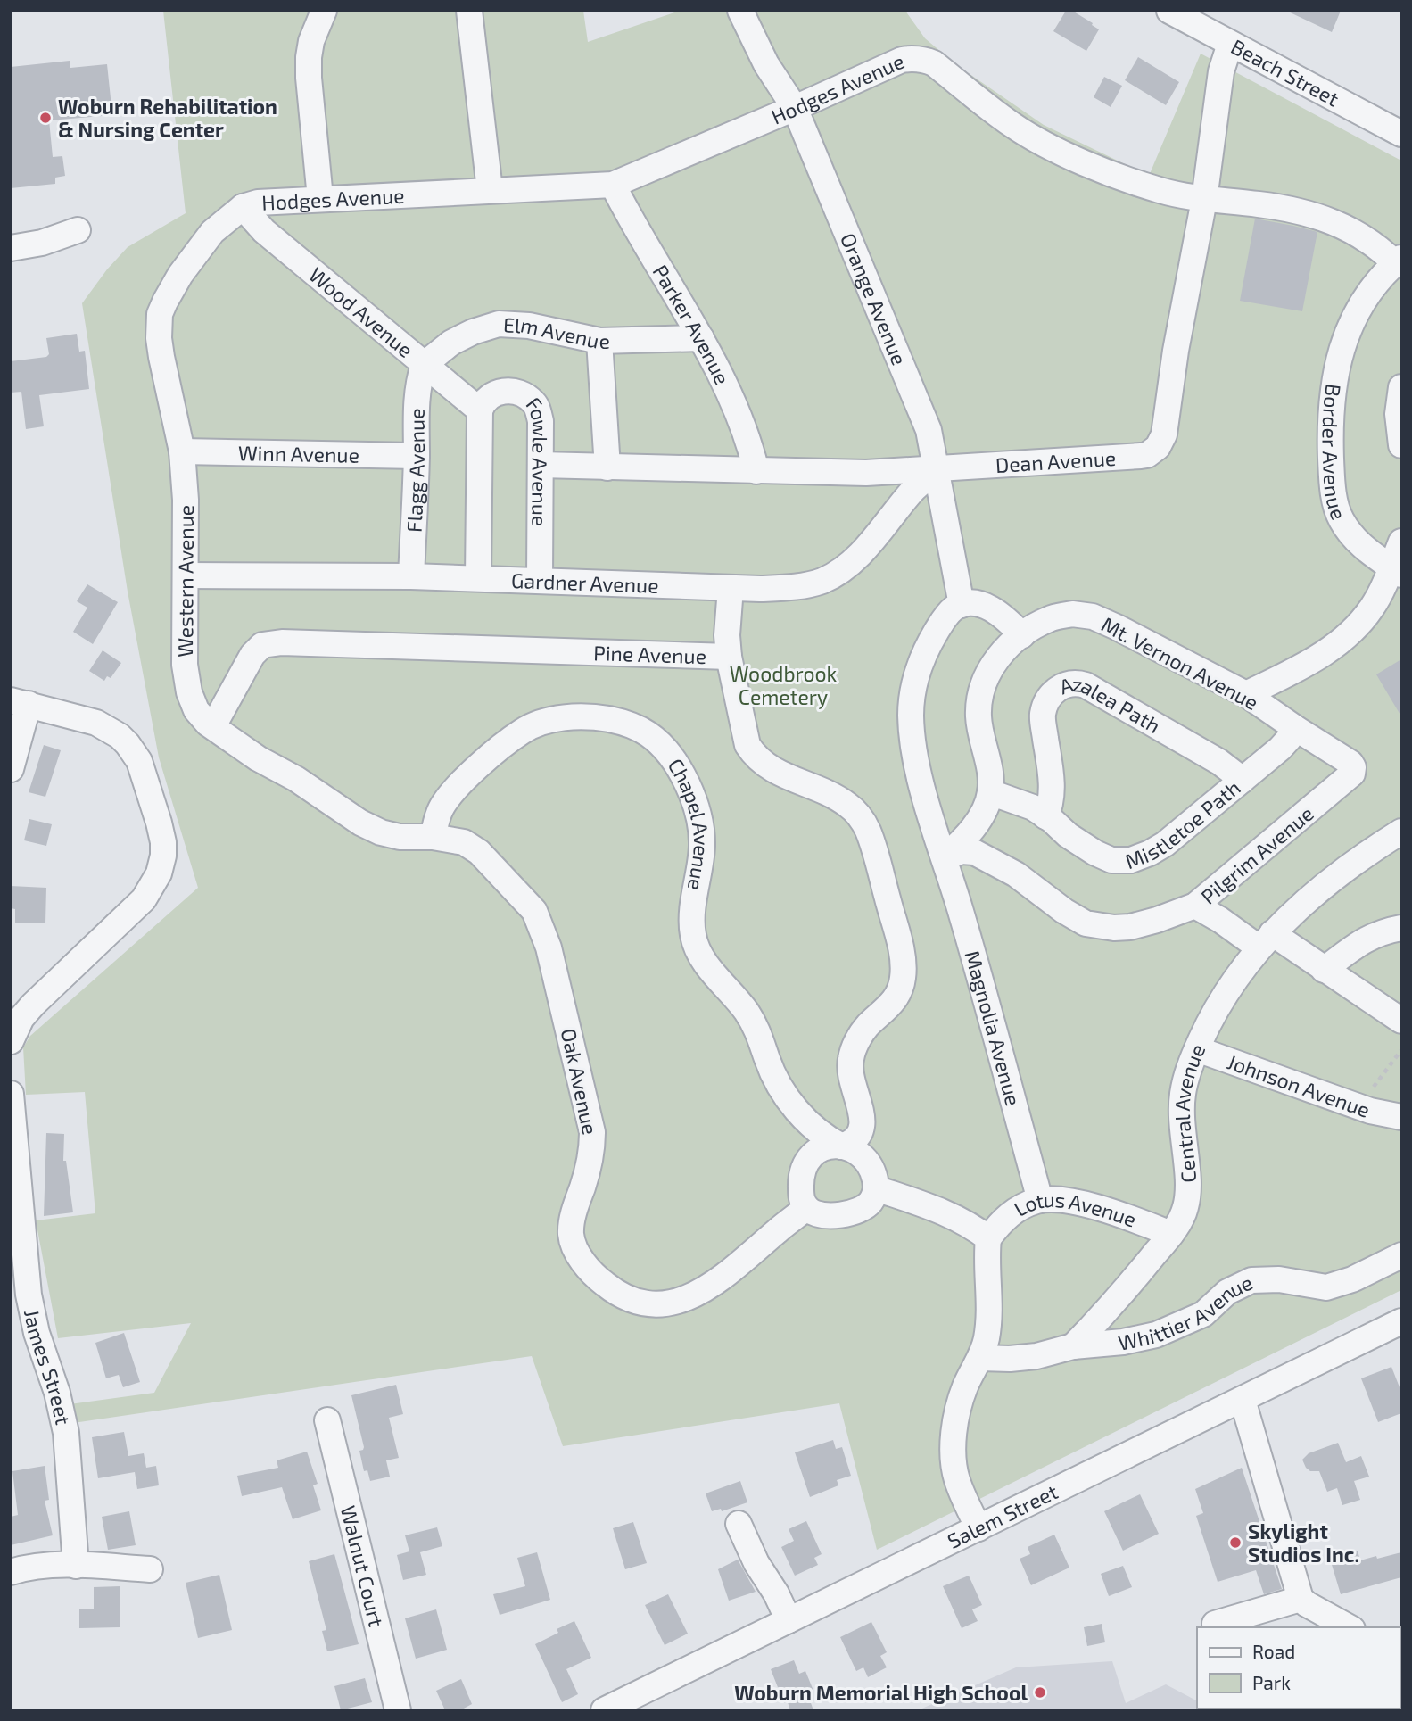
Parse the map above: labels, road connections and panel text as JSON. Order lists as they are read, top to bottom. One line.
{"streets":{"street":["Beach Street","Hodges Avenue","Orange Avenue","Wood Avenue","Parker Avenue","Elm Avenue","Border Avenue","Winn Avenue","Dean Avenue","Fowle Avenue","Flagg Avenue","Western Avenue","Gardner Avenue","Pine Avenue","Mt. Vernon Avenue","Azalea Path","Mistletoe Path","Chapel Avenue","Pilgrim Avenue","Magnolia Avenue","Oak Avenue","Johnson Avenue","Central Avenue","Lotus Avenue","Whittier Avenue","James Street","Salem Street","Walnut Court"]},"crossings":[["Beach Street","Dean Avenue"],["Hodges Avenue","Orange Avenue"],["Hodges Avenue","Wood Avenue"],["Hodges Avenue","Parker Avenue"],["Hodges Avenue","Border Avenue"],["Hodges Avenue","Dean Avenue"],["Hodges Avenue","Western Avenue"],["Orange Avenue","Dean Avenue"],["Orange Avenue","Gardner Avenue"],["Wood Avenue","Elm Avenue"],["Wood Avenue","Fowle Avenue"],["Wood Avenue","Flagg Avenue"],["Wood Avenue","Western Avenue"],["Parker Avenue","Elm Avenue"],["Parker Avenue","Dean Avenue"],["Elm Avenue","Flagg Avenue"],["Winn Avenue","Flagg Avenue"],["Winn Avenue","Western Avenue"],["Dean Avenue","Fowle Avenue"],["Dean Avenue","Gardner Avenue"],["Fowle Avenue","Gardner Avenue"],["Flagg Avenue","Gardner Avenue"],["Western Avenue","Gardner Avenue"],["Western Avenue","Pine Avenue"],["Western Avenue","Chapel Avenue"],["Western Avenue","Oak Avenue"],["Pine Avenue","Chapel Avenue"],["Pine Avenue","Oak Avenue"],["Mt. Vernon Avenue","Mistletoe Path"],["Mt. Vernon Avenue","Pilgrim Avenue"],["Azalea Path","Mistletoe Path"],["Chapel Avenue","Oak Avenue"],["Pilgrim Avenue","Magnolia Avenue"],["Magnolia Avenue","Lotus Avenue"],["Johnson Avenue","Central Avenue"],["Central Avenue","Lotus Avenue"],["Central Avenue","Whittier Avenue"]],"parks":["Woodbrook Cemetery"],"places":["Woburn Rehabilitation & Nursing Center","Skylight Studios Inc.","Woburn Memorial High School"],"legend":["Road","Park"]}
